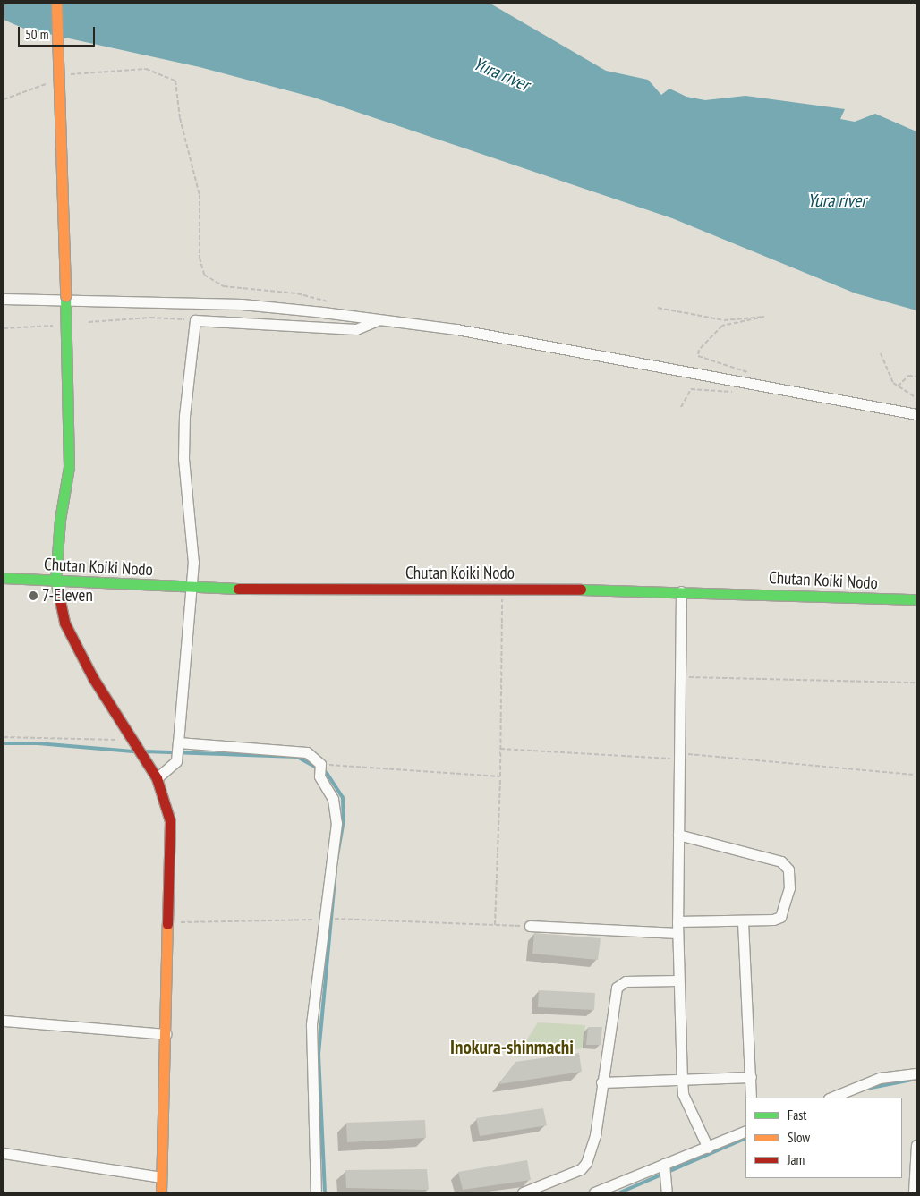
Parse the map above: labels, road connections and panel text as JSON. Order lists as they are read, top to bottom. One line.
{"streets":{"street":["Chutan Koiki Nodo"]},"districts":["Inokura-shinmachi"],"water":["Yura river"],"places":["7-Eleven"],"legend":["Fast","Slow","Jam"],"scale_bar":"50 m"}
